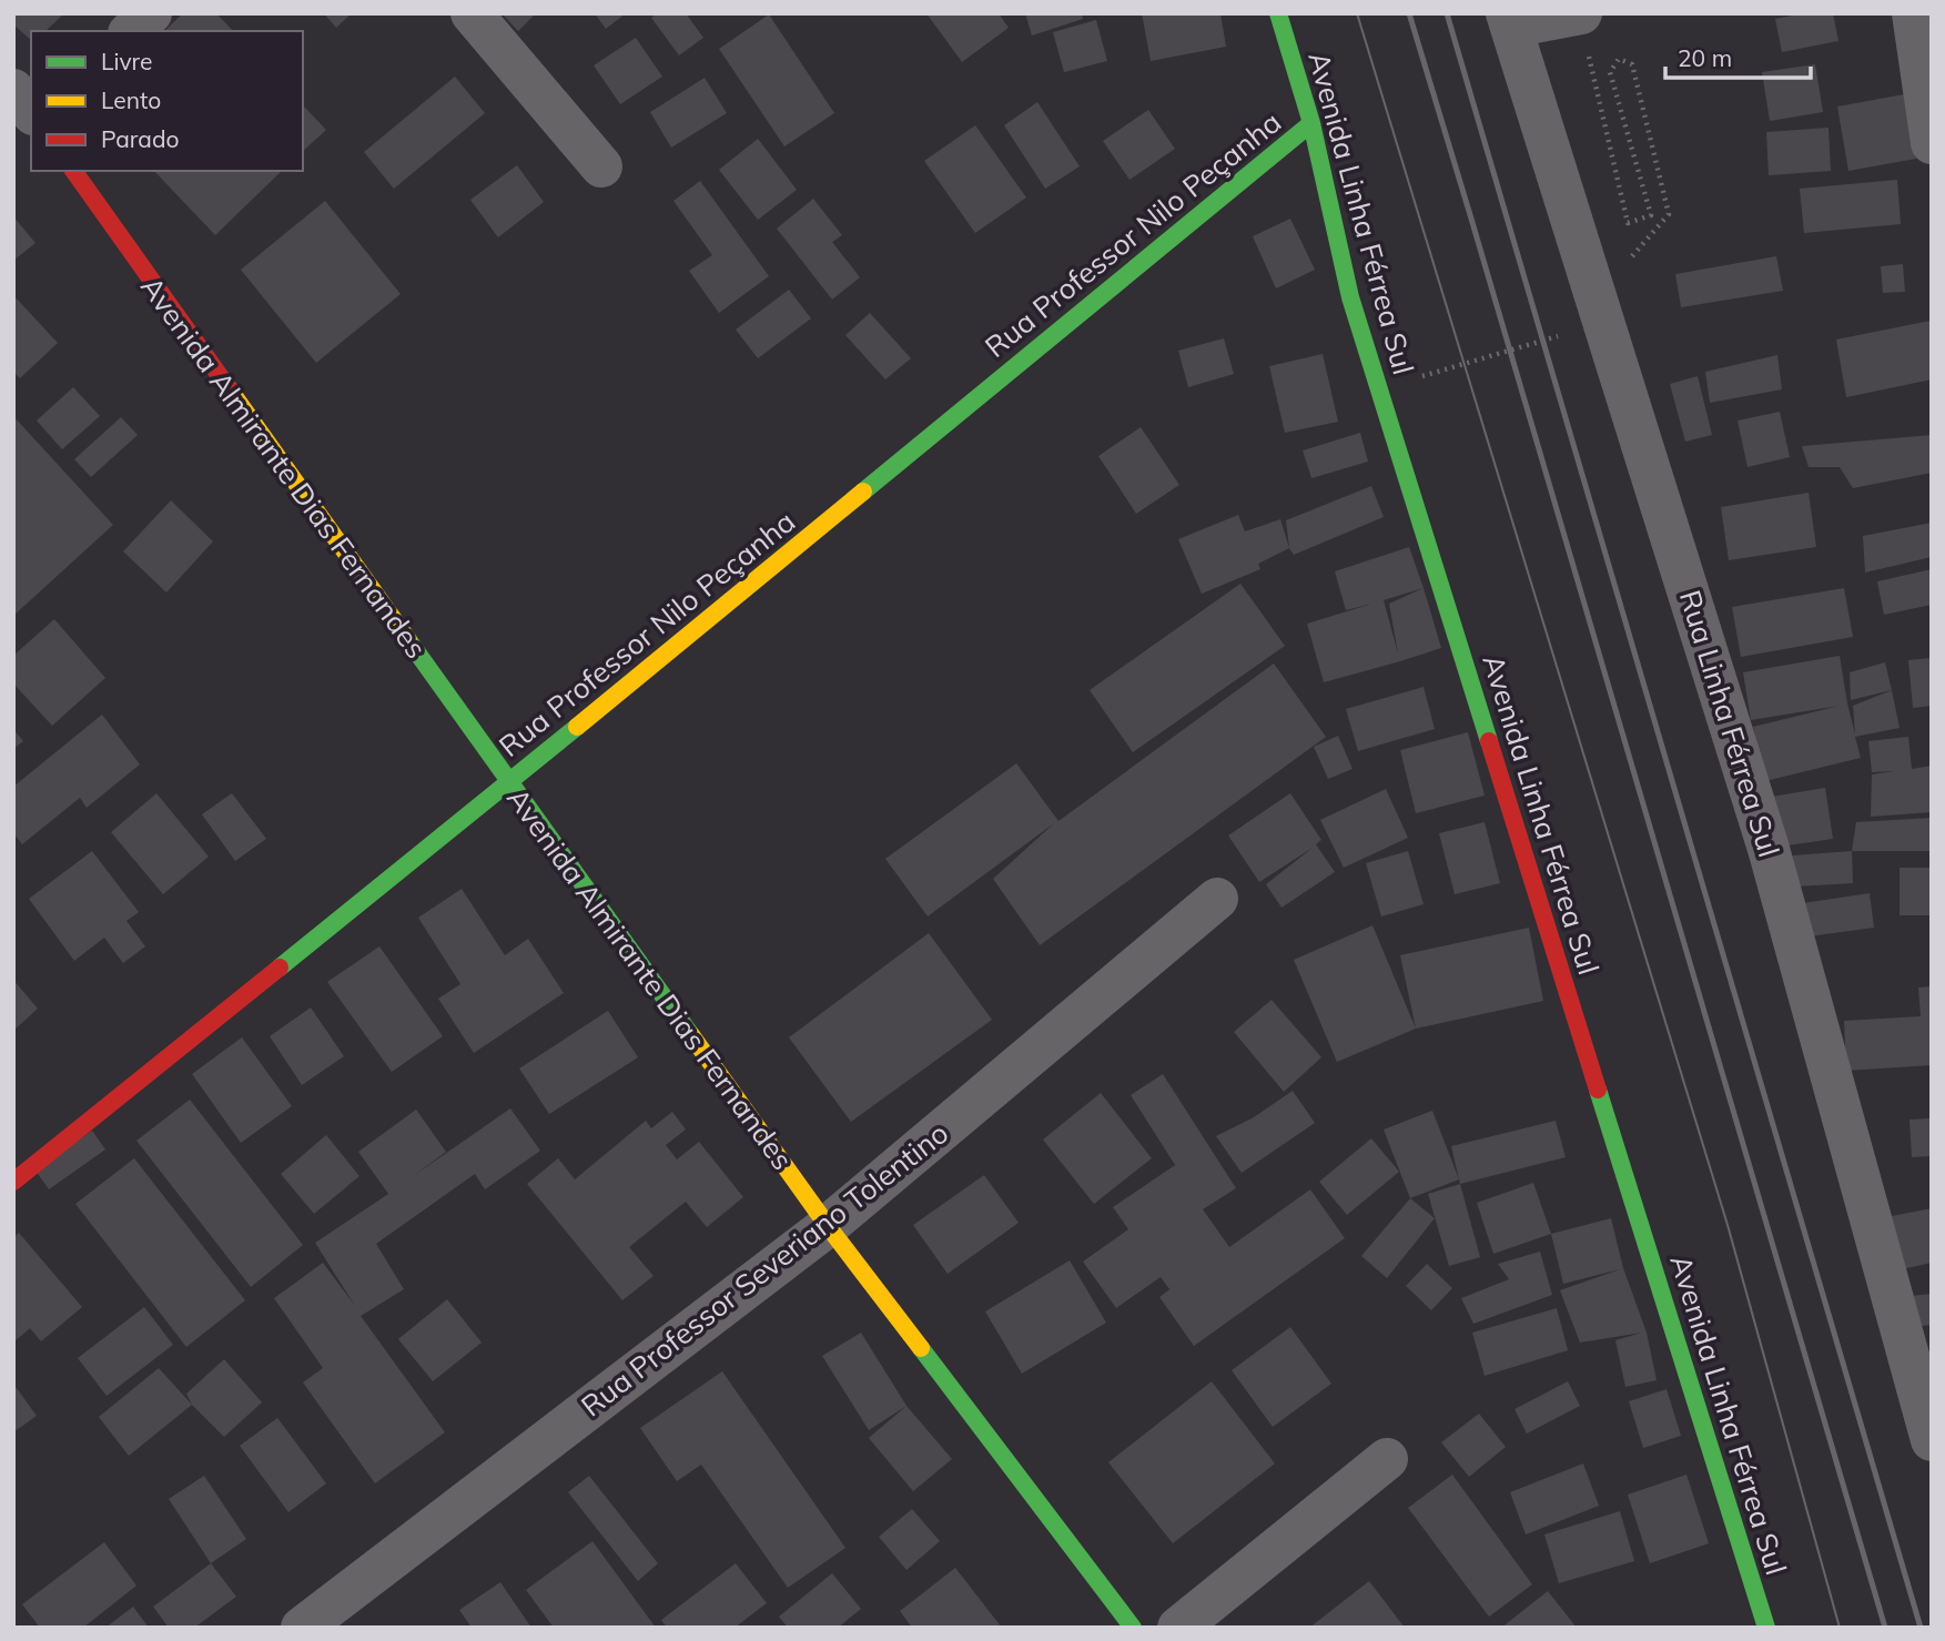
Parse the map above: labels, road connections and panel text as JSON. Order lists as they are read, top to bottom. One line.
{"streets":{"street":["Avenida Linha Férrea Sul","Rua Professor Nilo Peçanha","Avenida Almirante Dias Fernandes","Rua Linha Férrea Sul","Rua Professor Severiano Tolentino"]},"crossings":[["Avenida Linha Férrea Sul","Rua Professor Nilo Peçanha"],["Rua Professor Nilo Peçanha","Avenida Almirante Dias Fernandes"],["Avenida Almirante Dias Fernandes","Rua Professor Severiano Tolentino"]],"legend":["Livre","Lento","Parado"],"scale_bar":"20 m"}
